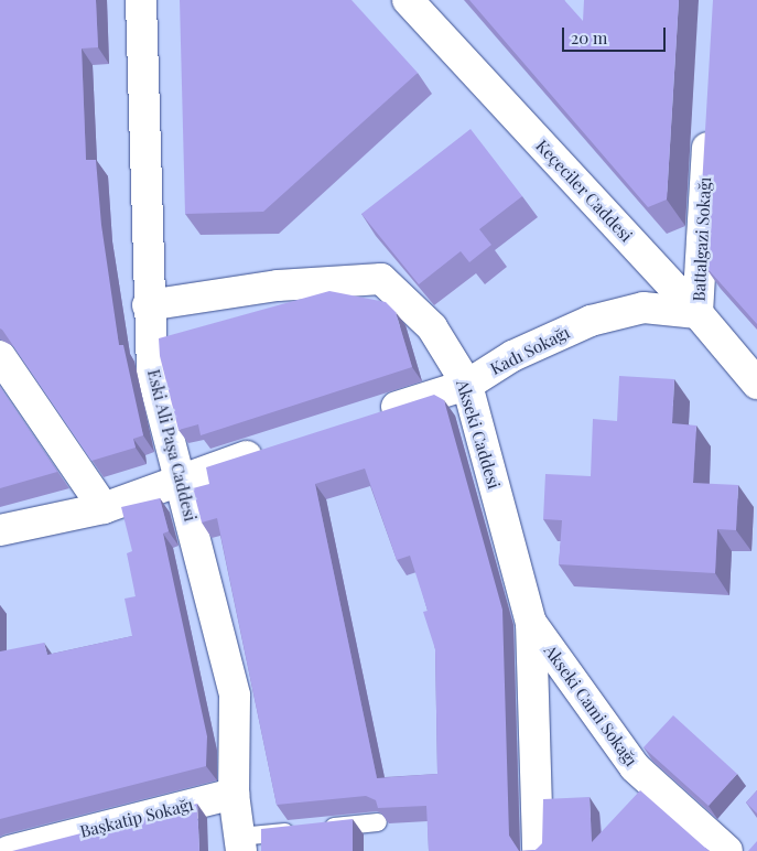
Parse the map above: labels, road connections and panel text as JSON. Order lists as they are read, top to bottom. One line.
{"streets":{"street":["Keçeciler Caddesi","Battalgazi Sokağı","Kadı Sokağı","Akseki Caddesi","Eski Ali Paşa Caddesi","Akseki Cami Sokağı","Başkatip Sokağı"]},"crossings":[["Keçeciler Caddesi","Battalgazi Sokağı"],["Keçeciler Caddesi","Kadı Sokağı"],["Battalgazi Sokağı","Kadı Sokağı"],["Kadı Sokağı","Akseki Caddesi"],["Akseki Caddesi","Eski Ali Paşa Caddesi"],["Akseki Caddesi","Akseki Cami Sokağı"],["Eski Ali Paşa Caddesi","Başkatip Sokağı"]],"scale_bar":"20 m"}
